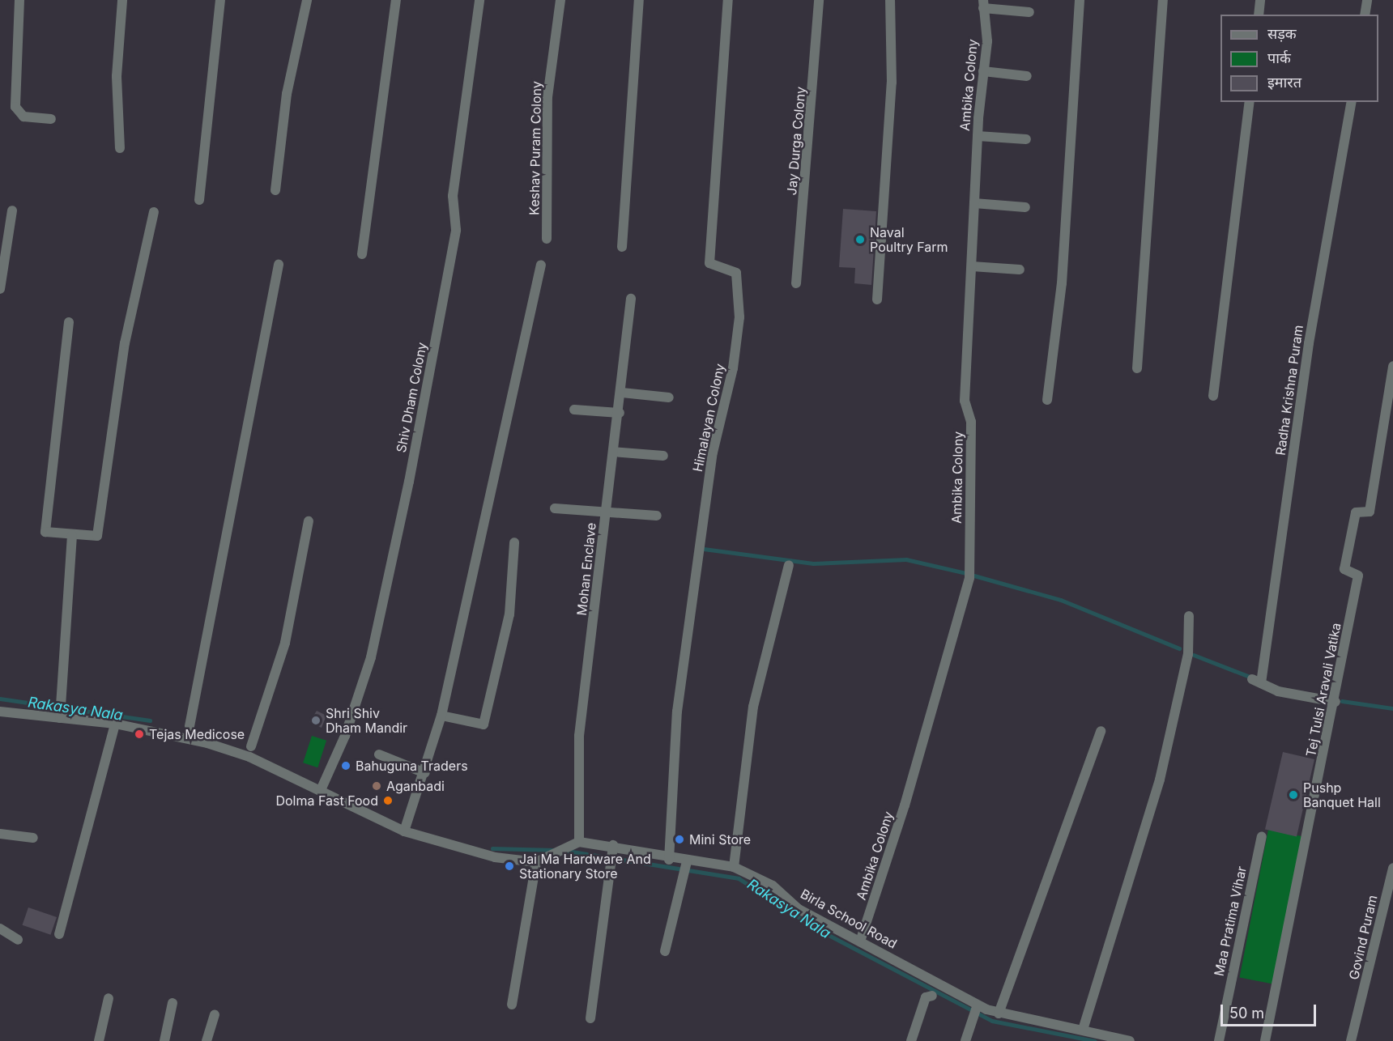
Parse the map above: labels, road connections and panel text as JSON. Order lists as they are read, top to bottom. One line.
{"streets":{"street":["Ambika Colony","Jay Durga Colony","Keshav Puram Colony","Radha Krishna Puram","Shiv Dham Colony","Himalayan Colony","Mohan Enclave","Tej Tulsi Aravali Vatika","Birla School Road","Maa Pratima Vihar","Govind Puram"]},"crossings":[["Ambika Colony","Birla School Road"],["Radha Krishna Puram","Tej Tulsi Aravali Vatika"],["Shiv Dham Colony","Birla School Road"],["Himalayan Colony","Birla School Road"],["Mohan Enclave","Birla School Road"]],"water":["Rakasya Nala"],"places":["Naval Poultry Farm","Shri Shiv Dham Mandir","Tejas Medicose","Bahuguna Traders","Aganbadi","Pushp Banquet Hall","Dolma Fast Food","Mini Store","Jai Ma Hardware And Stationary Store"],"legend":["सड़क","पार्क","इमारत"],"scale_bar":"50 m"}
